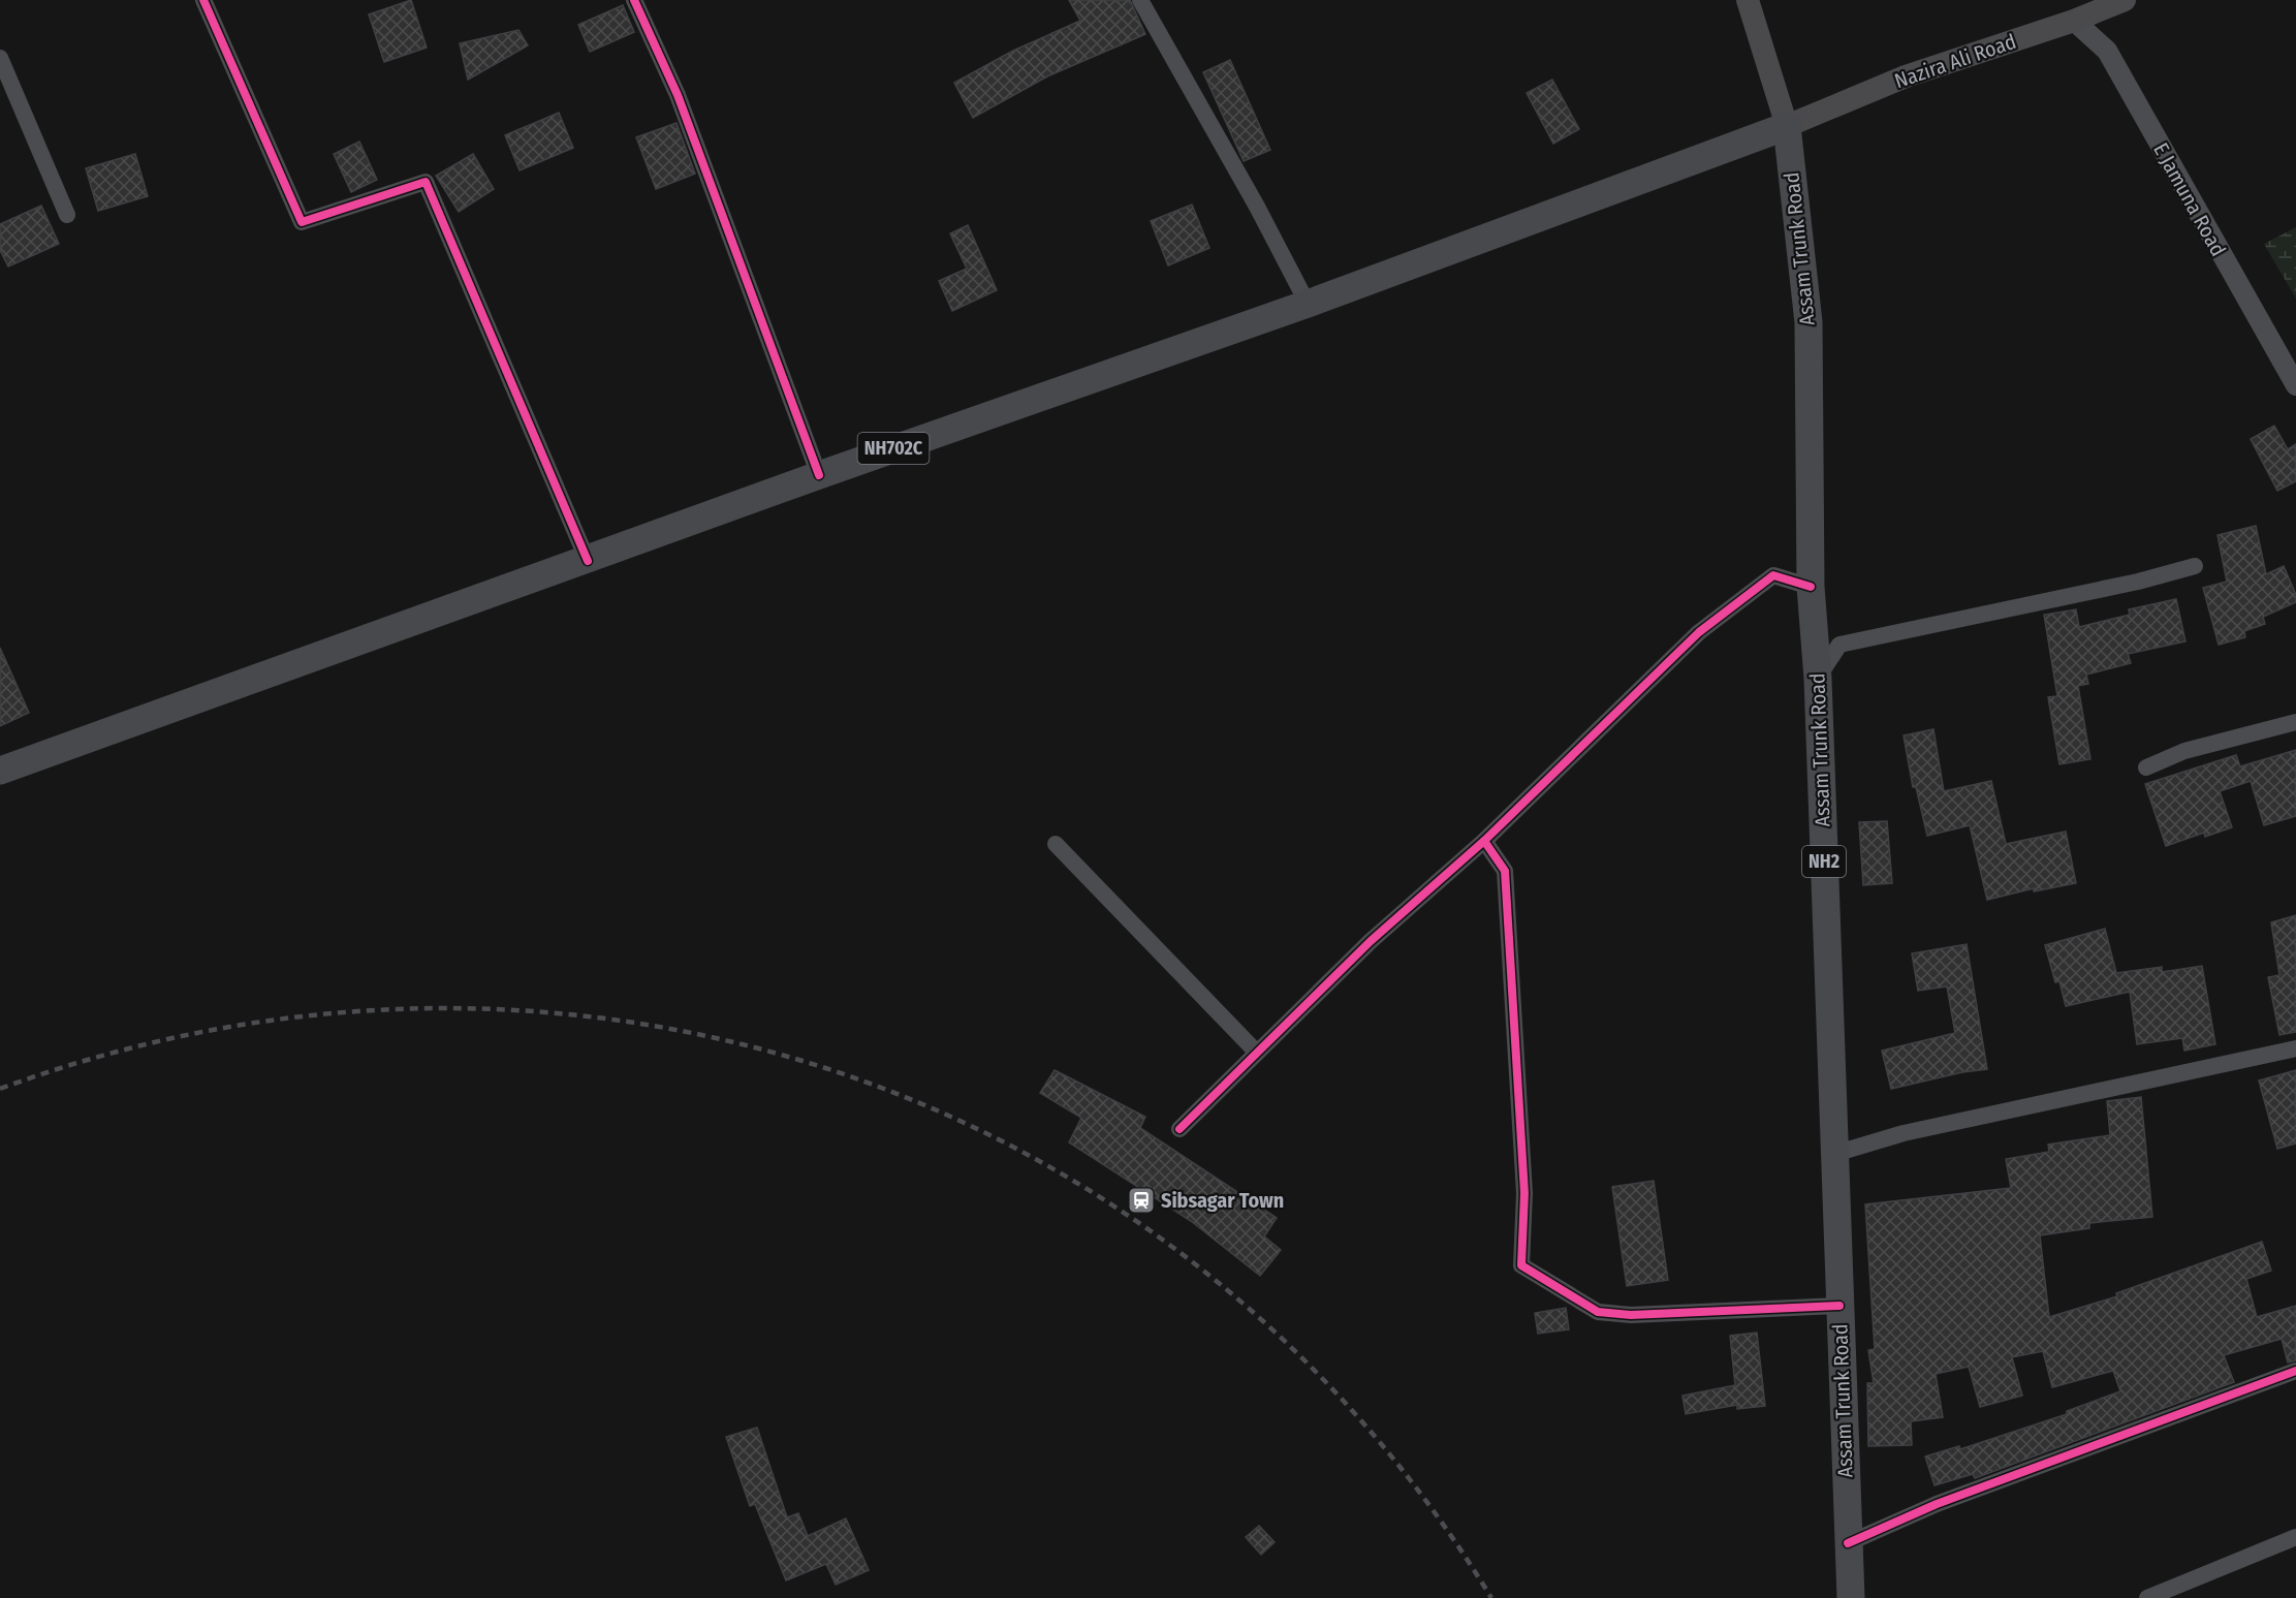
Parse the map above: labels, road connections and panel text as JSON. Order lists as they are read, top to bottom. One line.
{"streets":{"highway":["Assam Trunk Road","NH702C","NH2"],"main road":["Nazira Ali Road"],"street":["E Jamuna Road"]},"crossings":[["Nazira Ali Road","E Jamuna Road"],["Nazira Ali Road","Assam Trunk Road"],["Nazira Ali Road","NH702C"],["Assam Trunk Road","NH702C"]],"places":{"station":["Sibsagar Town"]}}
